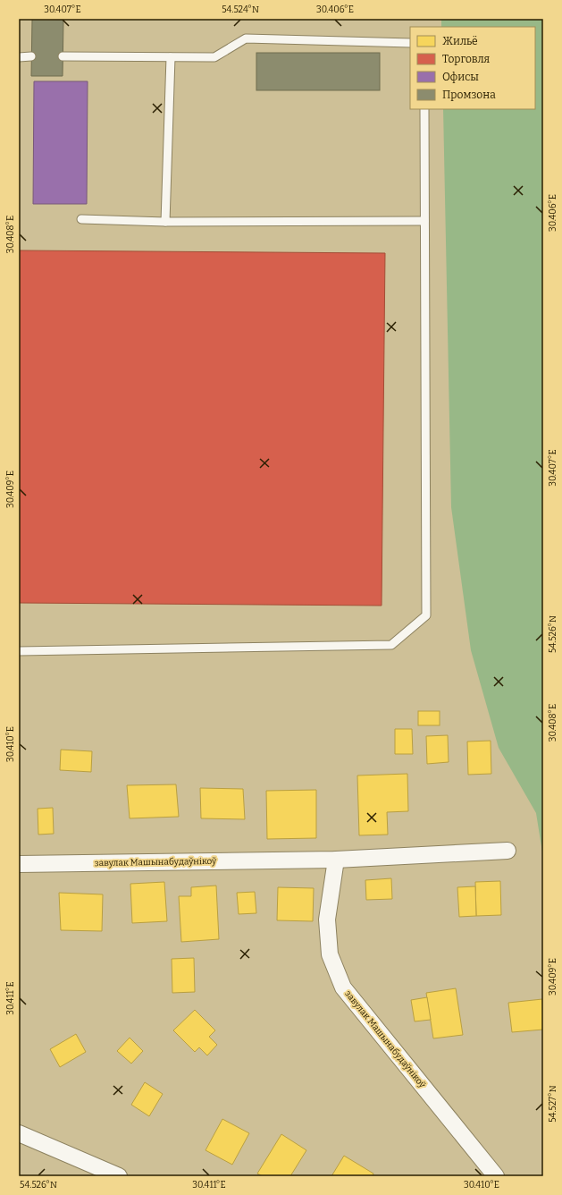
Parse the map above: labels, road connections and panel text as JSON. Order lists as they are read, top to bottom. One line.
{"streets":{"street":["завулак Машынабудаўнікоў"]},"legend":["Жильё","Торговля","Офисы","Промзона"],"coordinates":["30.407°E","54.524°N","30.406°E","30.408°E","30.409°E","54.526°N","30.410°E","30.411°E","54.527°N"]}
